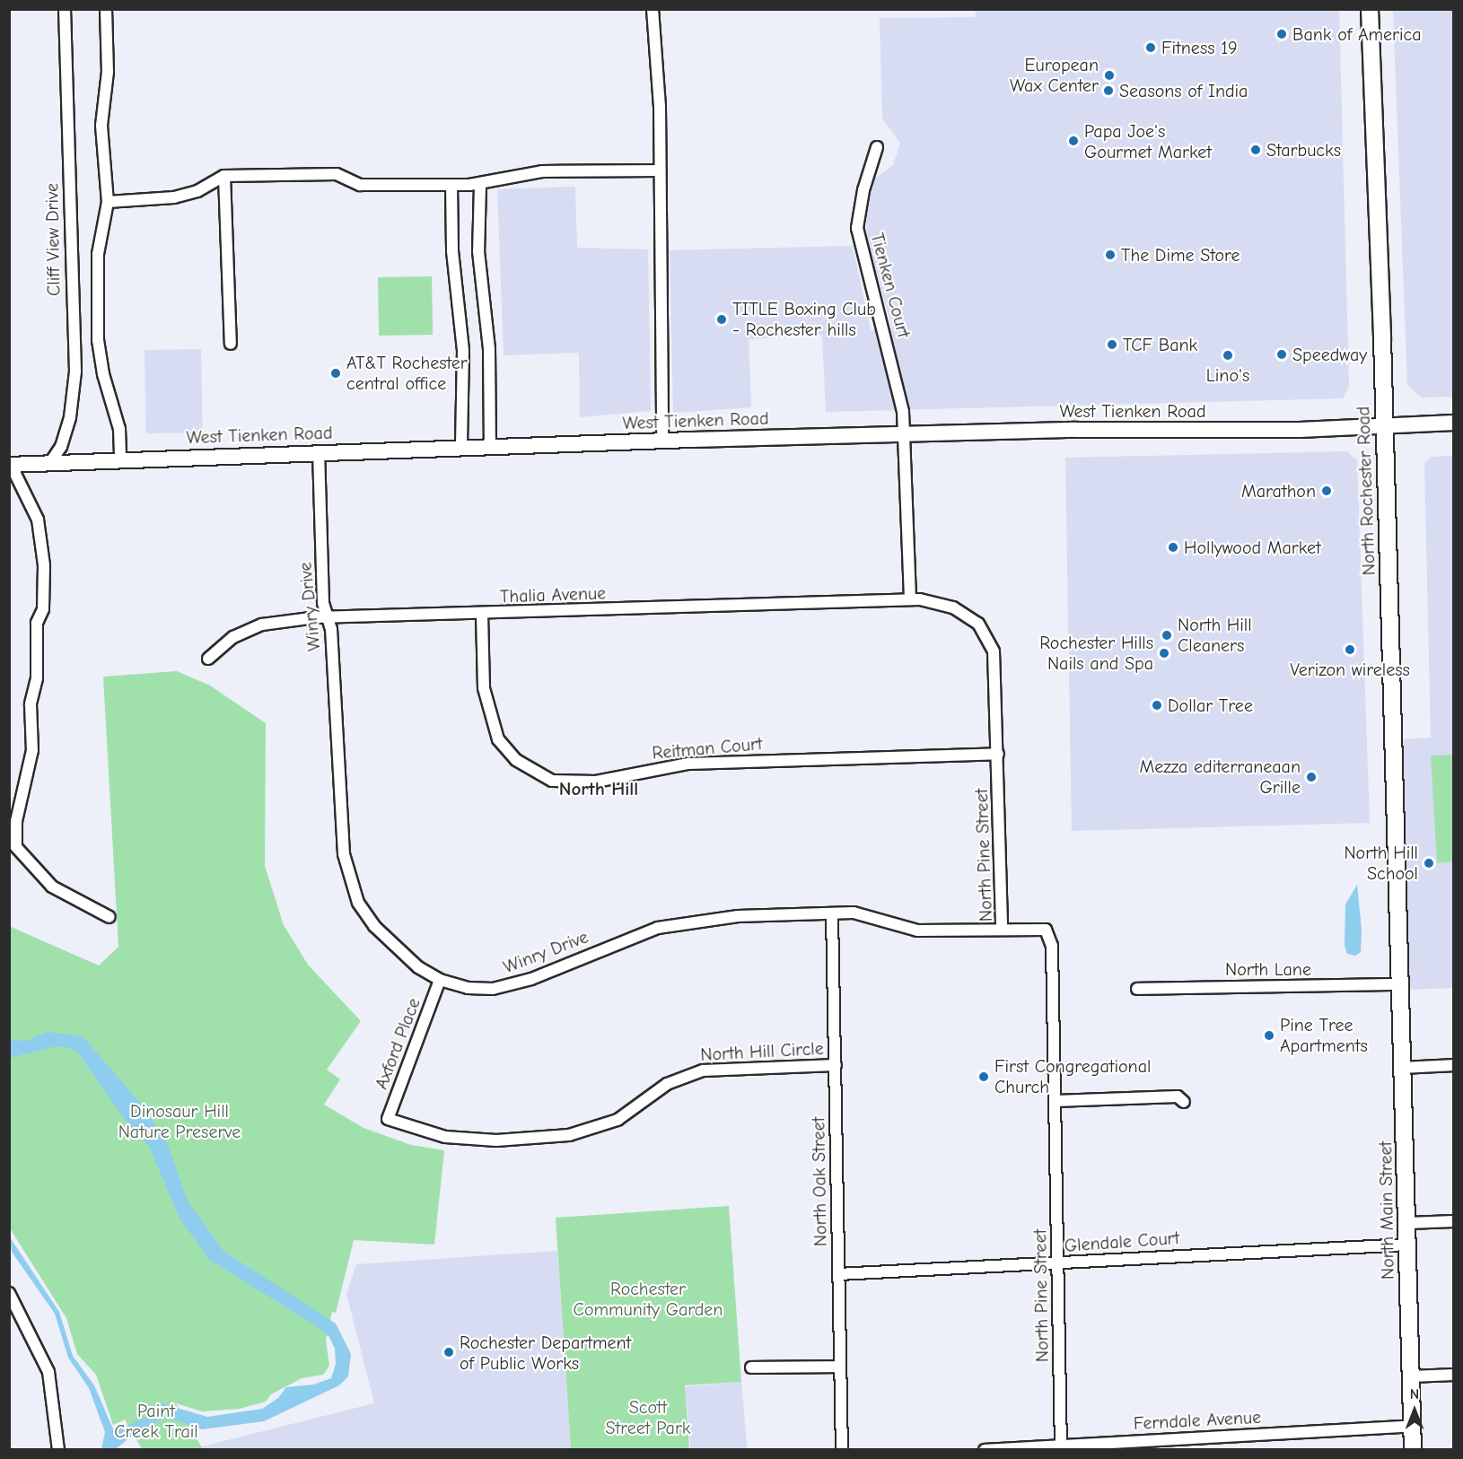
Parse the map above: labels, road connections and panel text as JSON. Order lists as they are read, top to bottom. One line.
{"streets":{"main road":["West Tienken Road","North Rochester Road","North Main Street"],"street":["Cliff View Drive","Tienken Court","Thalia Avenue","Winry Drive","Reitman Court","North Pine Street","North Lane","Axford Place","North Hill Circle","North Oak Street","Glendale Court","Ferndale Avenue"]},"crossings":[["Cliff View Drive","West Tienken Road"],["Tienken Court","West Tienken Road"],["West Tienken Road","North Rochester Road"],["West Tienken Road","Winry Drive"],["North Rochester Road","North Lane"],["North Rochester Road","North Main Street"],["Thalia Avenue","Winry Drive"],["Thalia Avenue","Reitman Court"],["Thalia Avenue","North Pine Street"],["Winry Drive","North Pine Street"],["Winry Drive","Axford Place"],["Winry Drive","North Oak Street"],["Reitman Court","North Pine Street"],["North Pine Street","Glendale Court"],["North Pine Street","Ferndale Avenue"],["North Lane","North Main Street"],["Axford Place","North Hill Circle"],["North Hill Circle","North Oak Street"],["North Oak Street","Glendale Court"],["North Main Street","Glendale Court"],["North Main Street","Ferndale Avenue"]],"districts":["North Hill"],"parks":["Dinosaur Hill Nature Preserve","Rochester Community Garden","Scott Street Park","Paint Creek Trail"],"places":["Bank of America","Fitness 19","European Wax Center","Seasons of India","Papa Joe's Gourmet Market","Starbucks","The Dime Store","TITLE Boxing Club - Rochester hills","TCF Bank","Speedway","Lino's","AT&T Rochester central office","Marathon","Hollywood Market","North Hill Cleaners","Verizon wireless","Rochester Hills Nails and Spa","Dollar Tree","Mezza editerraneaan Grille","North Hill School","Pine Tree Apartments","First Congregational Church","Rochester Department of Public Works"],"north":"top"}
